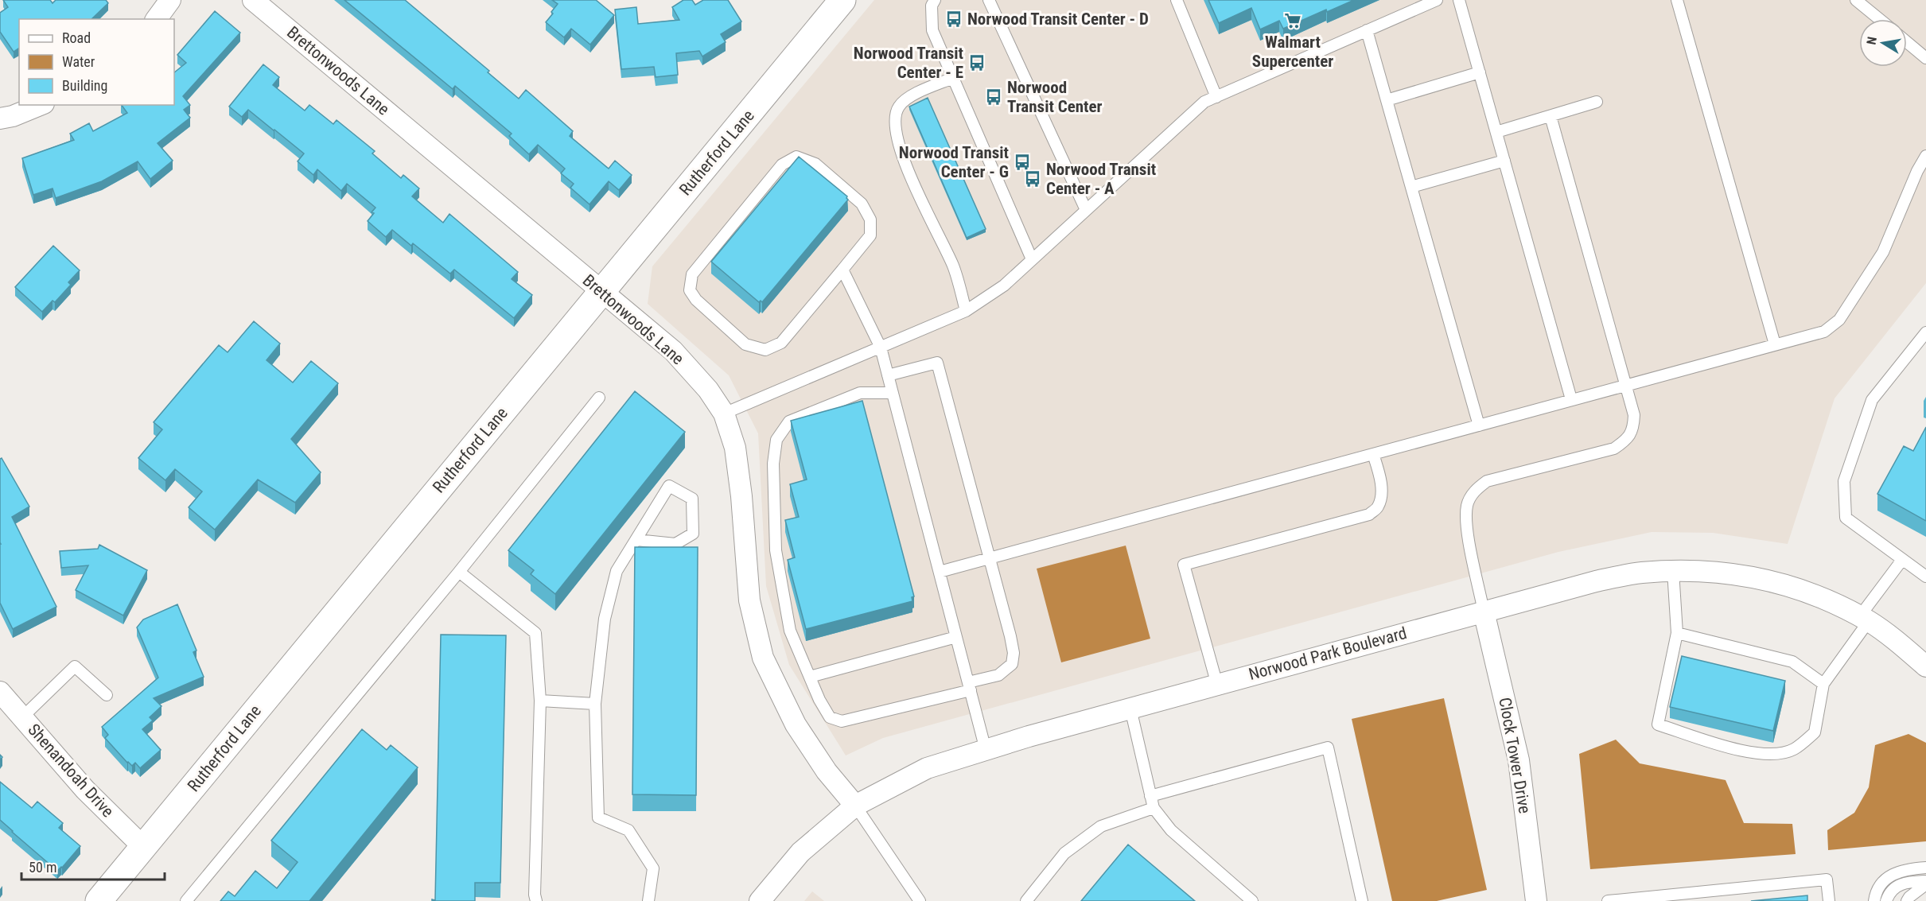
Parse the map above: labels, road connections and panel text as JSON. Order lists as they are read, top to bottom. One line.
{"streets":{"street":["Brettonwoods Lane","Rutherford Lane","Norwood Park Boulevard","Clock Tower Drive","Shenandoah Drive"]},"crossings":[["Brettonwoods Lane","Rutherford Lane"],["Brettonwoods Lane","Norwood Park Boulevard"],["Rutherford Lane","Shenandoah Drive"],["Norwood Park Boulevard","Clock Tower Drive"]],"places":{"bus stop":["Norwood Transit Center - D","Norwood Transit Center - E","Norwood Transit Center","Norwood Transit Center - G","Norwood Transit Center - A"],"supermarket":["Walmart Supercenter"]},"legend":["Road","Water","Building"],"scale_bar":"50 m","north":"left"}
